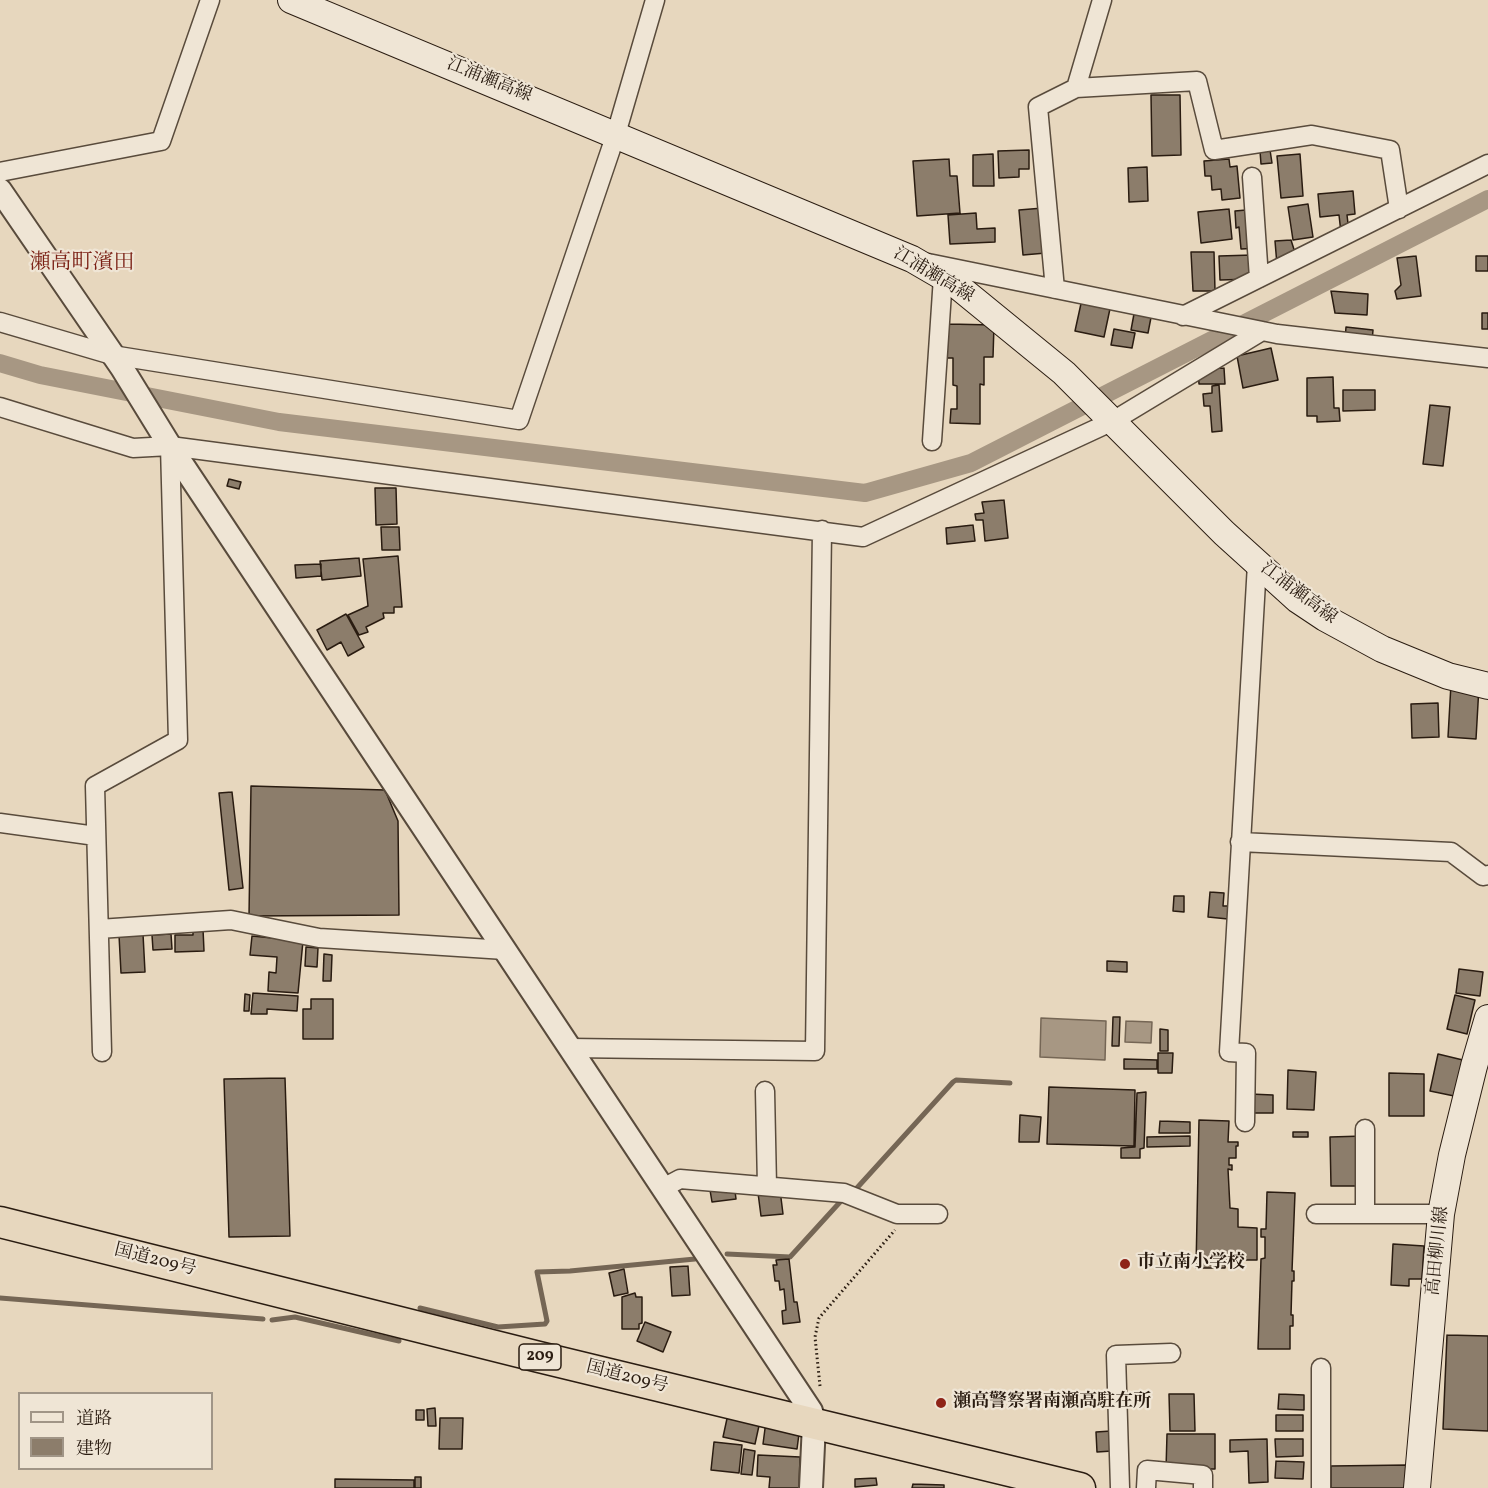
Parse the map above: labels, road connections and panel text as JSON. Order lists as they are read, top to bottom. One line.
{"streets":{"highway":["国道209号","209"],"main road":["江浦瀬高線","高田柳川線"]},"districts":["瀬高町濱田"],"places":["市立南小学校","瀬高警察署南瀬高駐在所"],"legend":["道路","建物"]}
